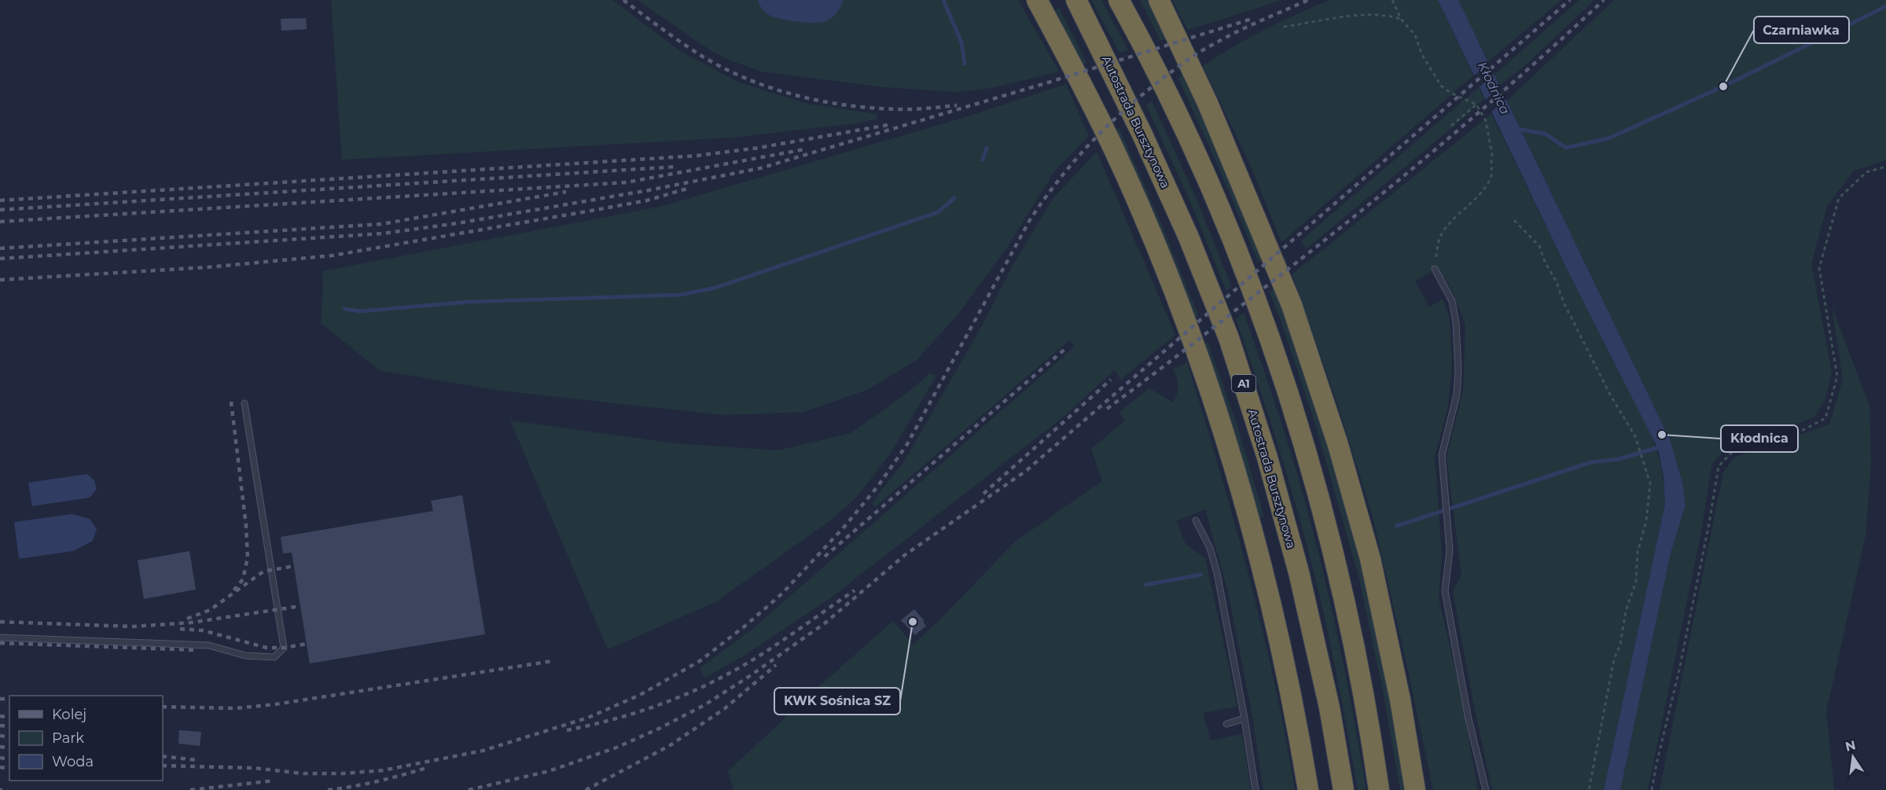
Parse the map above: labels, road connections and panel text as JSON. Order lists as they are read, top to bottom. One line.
{"streets":{"highway":["Autostrada Bursztynowa","A1"]},"water":["Kłodnica"],"places":["Czarniawka","Kłodnica","KWK Sośnica SZ"],"legend":["Kolej","Park","Woda"],"north":"top"}
